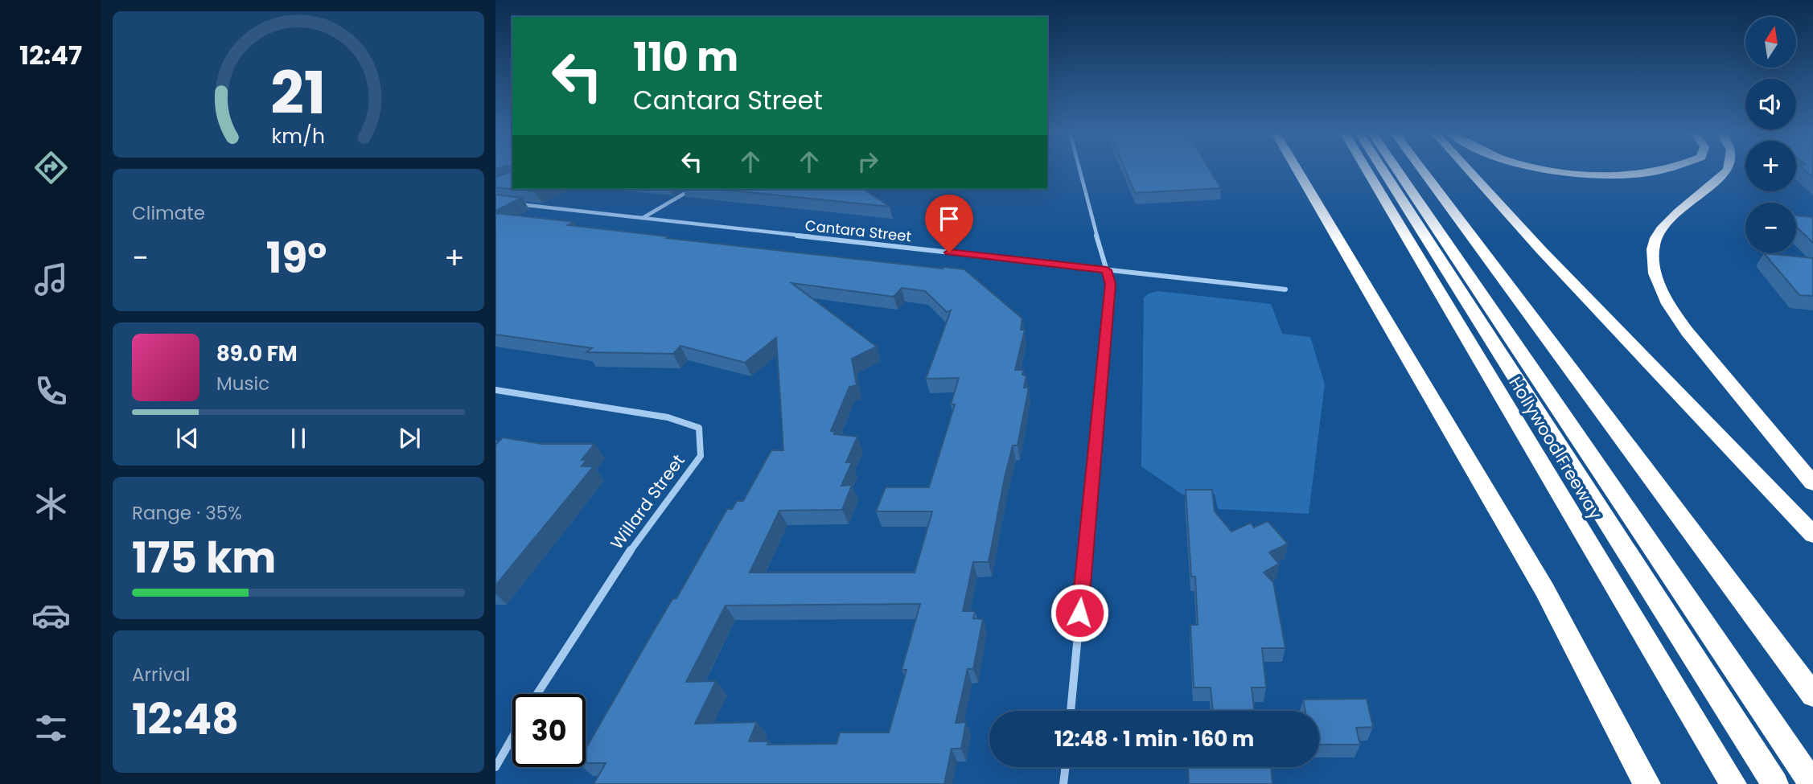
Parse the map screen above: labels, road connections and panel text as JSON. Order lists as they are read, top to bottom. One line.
{"streets":{"highway":["Hollywood Freeway"],"street":["Cantara Street","Willard Street"]},"north":"top","page":{"tabs":"12:47","map_buttons":["+","−"],"turn":["110 m","Cantara Street"],"tile":["Climate",["Range · 35%","175 km"],["Arrival","12:48"]],"heat":["−","19°","+"],"song":["89.0 FM","Music"],"limit":"30","trip":"12:48 · 1 min · 160 m","gauge":["21","km/h"]}}
